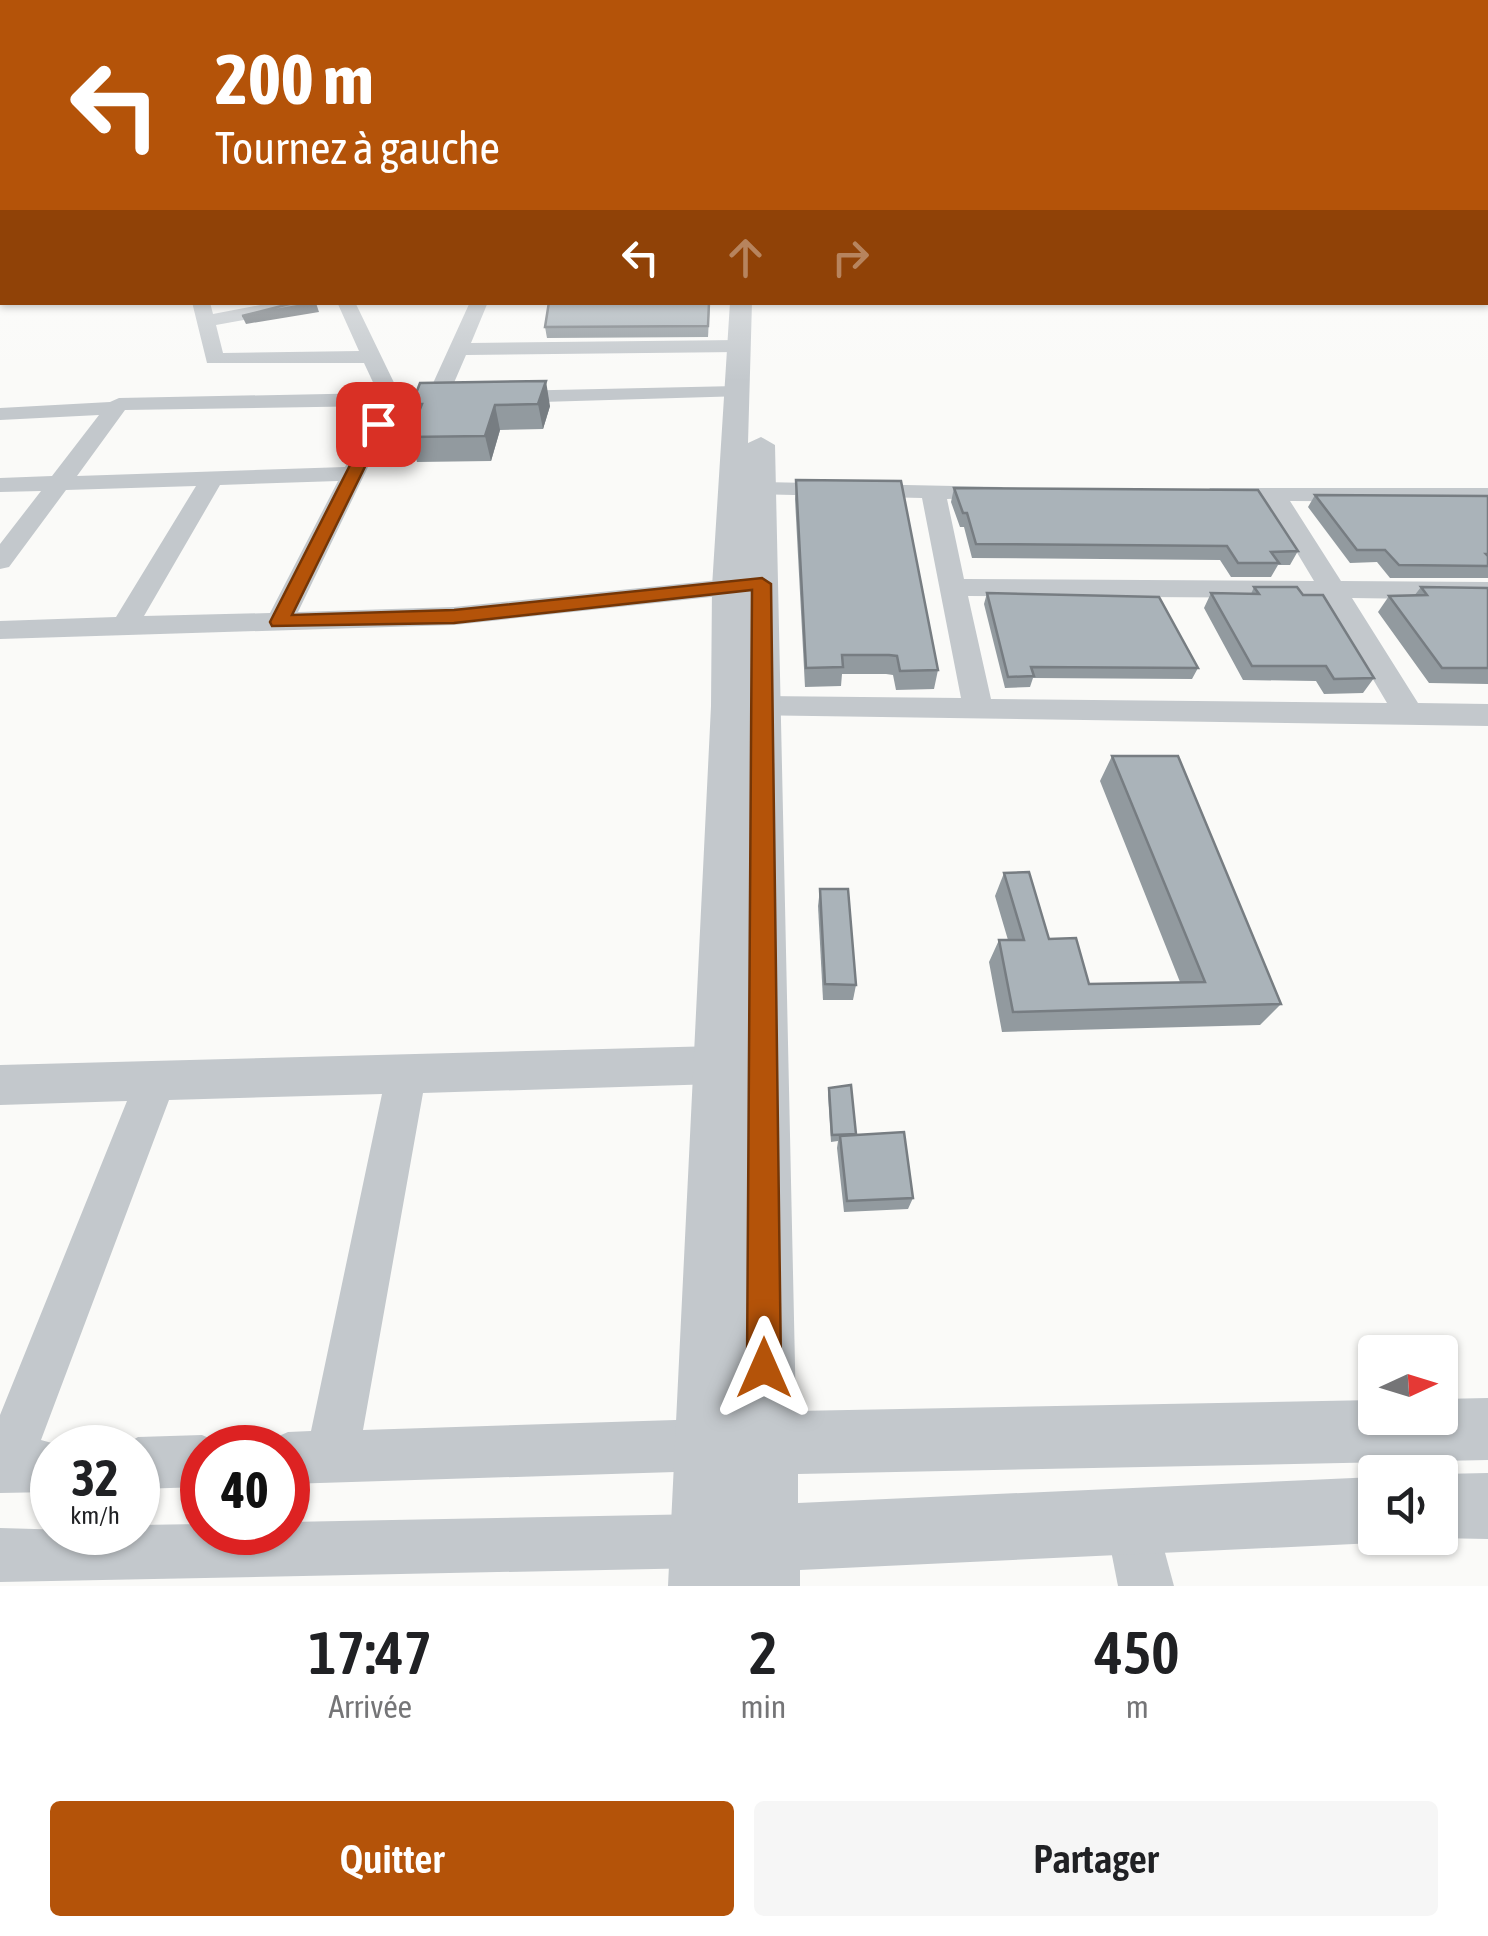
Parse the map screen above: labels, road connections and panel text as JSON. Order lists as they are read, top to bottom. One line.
{"north":"right","page":{"turn":["200 m","Tournez à gauche"],"speed":"32 km/h","limit":"40","eta":["17:47","Arrivée","2","min","450","m"],"buttons":["Quitter","Partager"]}}
